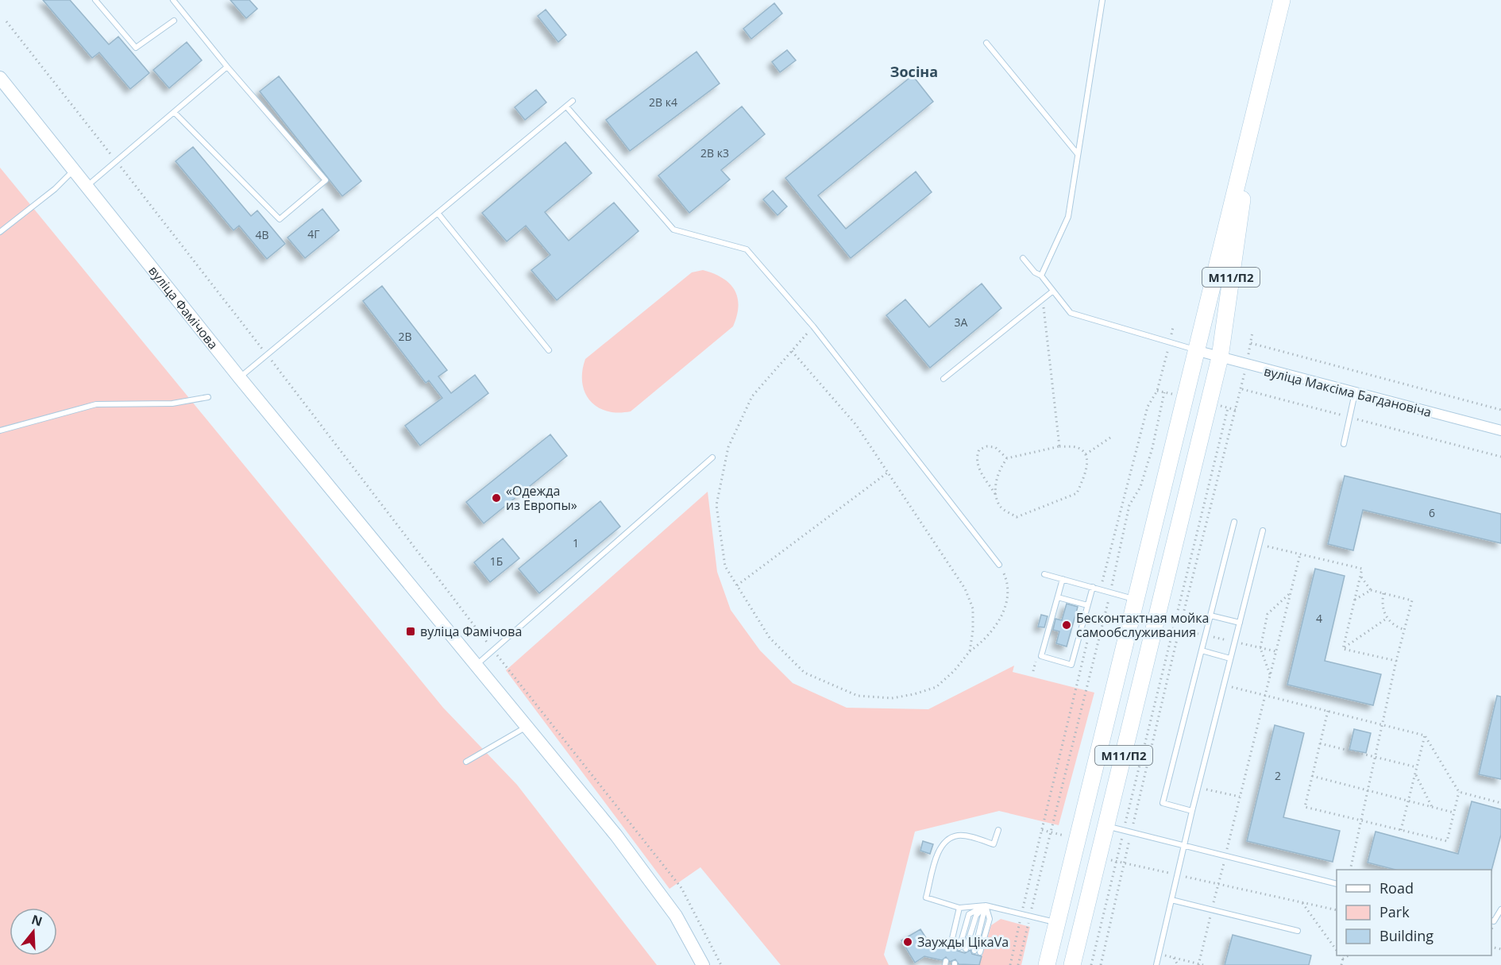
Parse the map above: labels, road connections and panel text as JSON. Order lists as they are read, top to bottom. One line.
{"streets":{"highway":["М11/П2"],"main road":["вуліца Фамічова"],"street":["вуліца Максіма Багдановіча"]},"crossings":[["М11/П2","вуліца Максіма Багдановіча"]],"districts":["Зосіна"],"places":{"other":["«Одежда из Европы»","Бесконтактная мойка самообслуживания","Заужды ЦікаVа"],"transit":["вуліца Фамічова"]},"house_numbers":["2В к4","2В к3","4Г","4В","3А","2В","6","1","1Б","4","2"],"legend":["Road","Park","Building"],"north":"top"}
